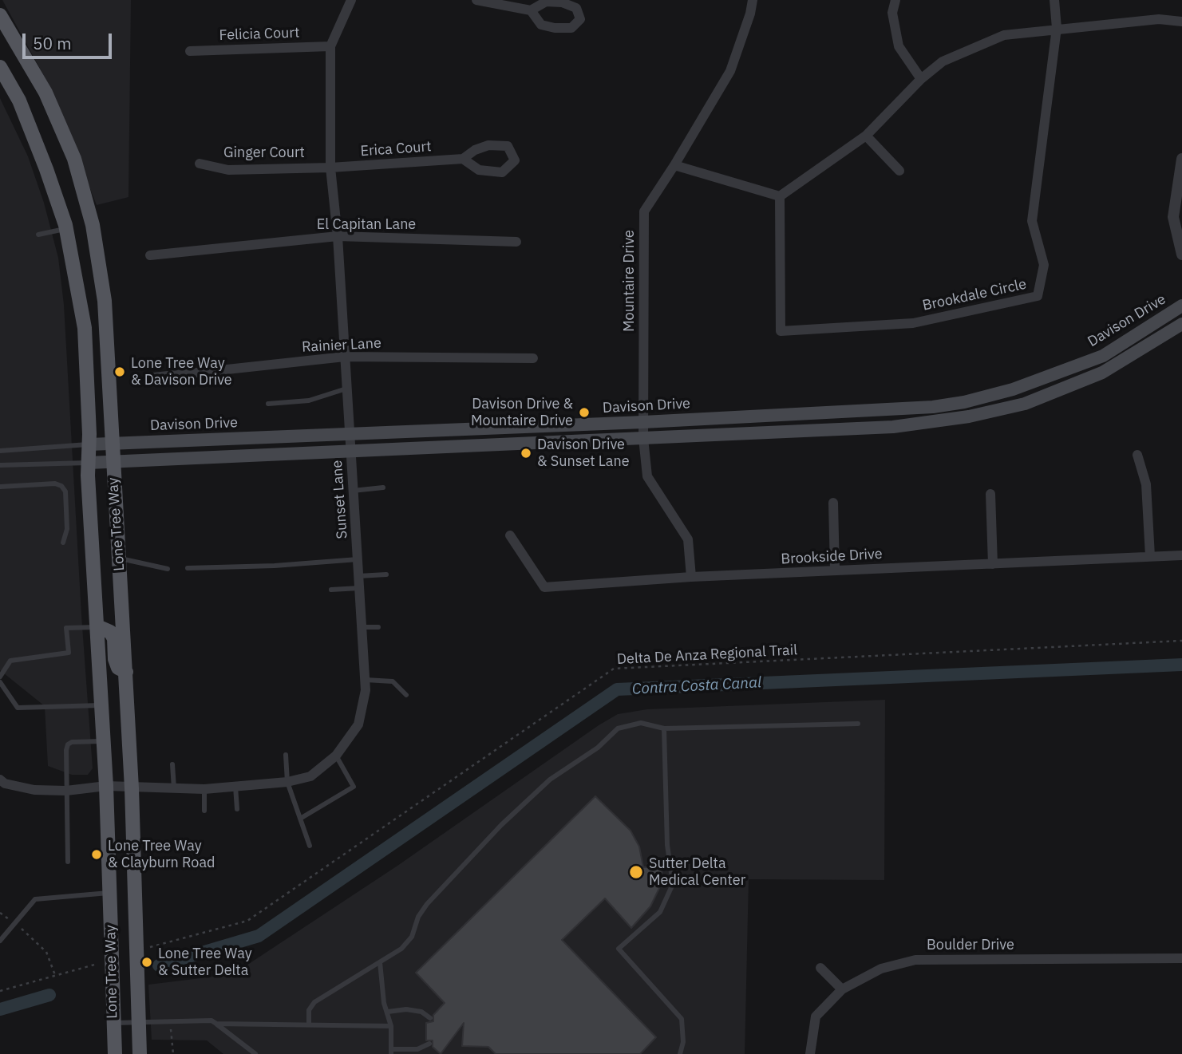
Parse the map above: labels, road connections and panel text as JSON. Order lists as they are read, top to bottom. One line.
{"streets":{"main road":["Davison Drive","Lone Tree Way"],"street":["Felicia Court","Erica Court","Ginger Court","El Capitan Lane","Mountaire Drive","Brookdale Circle","Rainier Lane","Sunset Lane","Brookside Drive","Boulder Drive"],"path":["Delta De Anza Regional Trail"]},"crossings":[["Felicia Court","Sunset Lane"],["Erica Court","Ginger Court"],["Erica Court","Sunset Lane"],["Ginger Court","Sunset Lane"],["El Capitan Lane","Sunset Lane"],["Mountaire Drive","Davison Drive"],["Mountaire Drive","Brookside Drive"],["Davison Drive","Sunset Lane"],["Davison Drive","Lone Tree Way"],["Rainier Lane","Sunset Lane"],["Sunset Lane","Lone Tree Way"]],"water":["Contra Costa Canal"],"places":["Lone Tree Way & Davison Drive","Davison Drive & Mountaire Drive","Davison Drive & Sunset Lane","Lone Tree Way & Clayburn Road","Sutter Delta Medical Center","Lone Tree Way & Sutter Delta"],"scale_bar":"50 m"}
